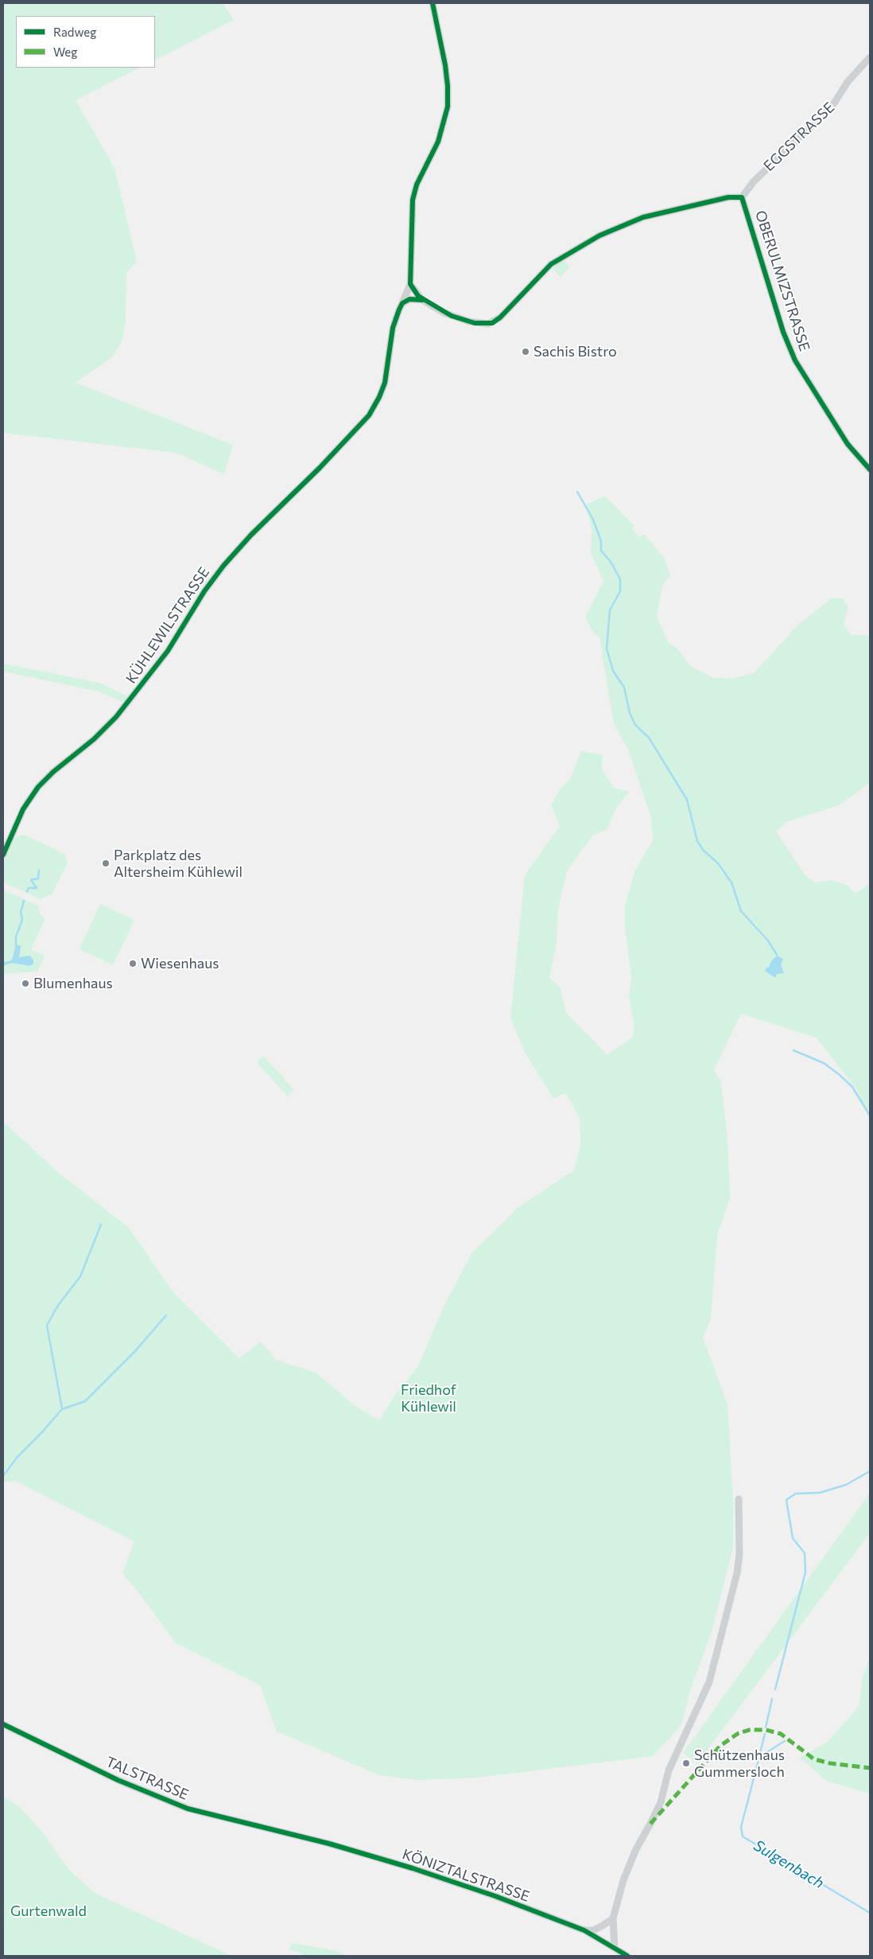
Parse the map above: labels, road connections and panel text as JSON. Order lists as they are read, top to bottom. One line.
{"streets":{"street":["EGGSTRASSE","OBERULMIZSTRASSE","KÜHLEWILSTRASSE","TALSTRASSE","KÖNIZTALSTRASSE"]},"crossings":[["EGGSTRASSE","OBERULMIZSTRASSE"],["TALSTRASSE","KÖNIZTALSTRASSE"]],"water":["Sulgenbach"],"parks":["Friedhof Kühlewil","Gurtenwald"],"places":["Sachis Bistro","Parkplatz des Altersheim Kühlewil","Wiesenhaus","Blumenhaus","Schützenhaus Gummersloch"],"legend":["Radweg","Weg"]}
